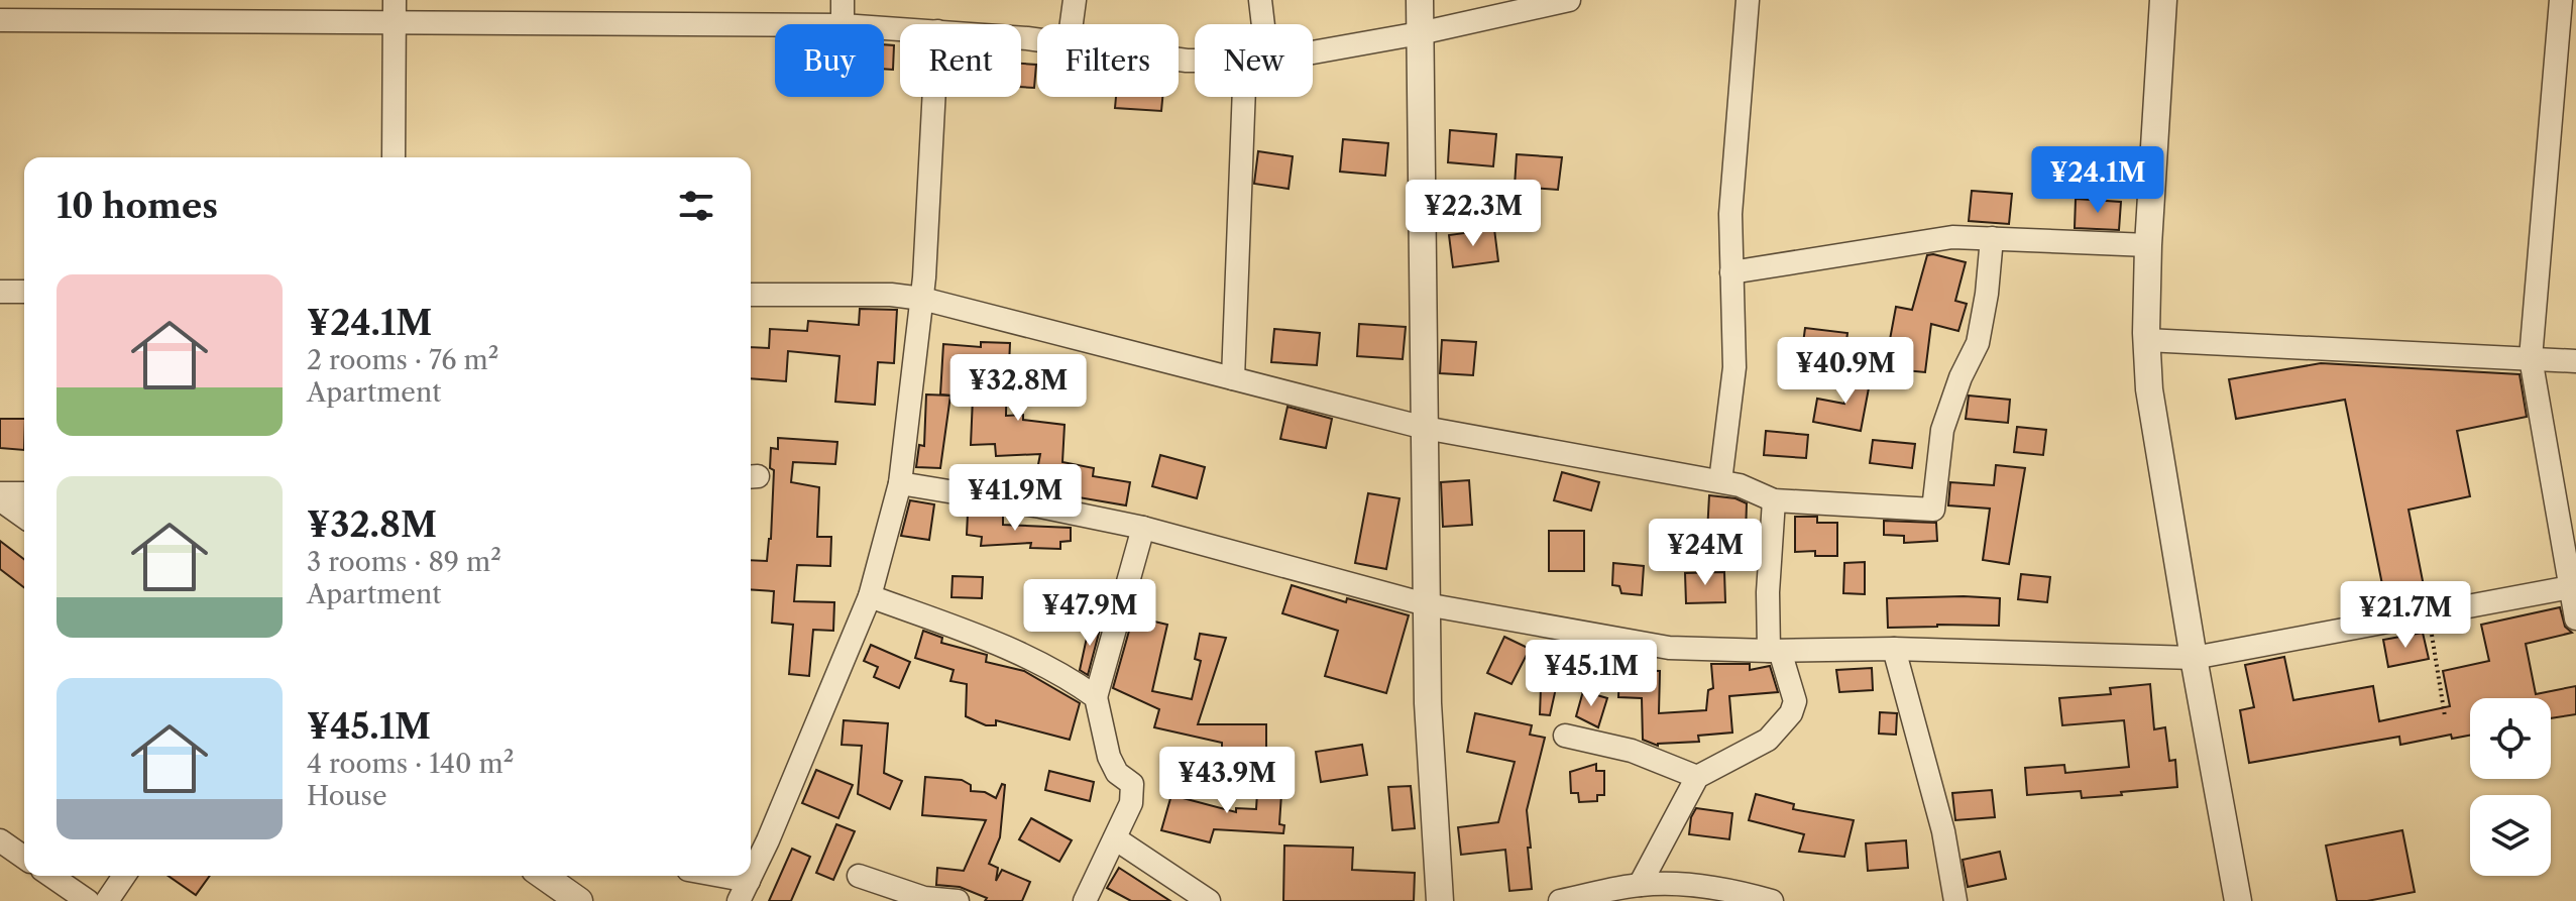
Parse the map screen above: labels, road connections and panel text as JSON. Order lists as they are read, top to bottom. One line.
{"page":{"chip":["Buy","Rent","Filters","New"],"price":["¥24.1M","¥22.3M","¥40.9M","¥32.8M","¥41.9M","¥24M","¥47.9M","¥21.7M","¥45.1M","¥43.9M"],"heading":"10 homes","list":[{"name":"¥24.1M","note":"2 rooms · 76 m² · Apartment"},{"name":"¥32.8M","note":"3 rooms · 89 m² · Apartment"},{"name":"¥45.1M","note":"4 rooms · 140 m² · House"}]}}
